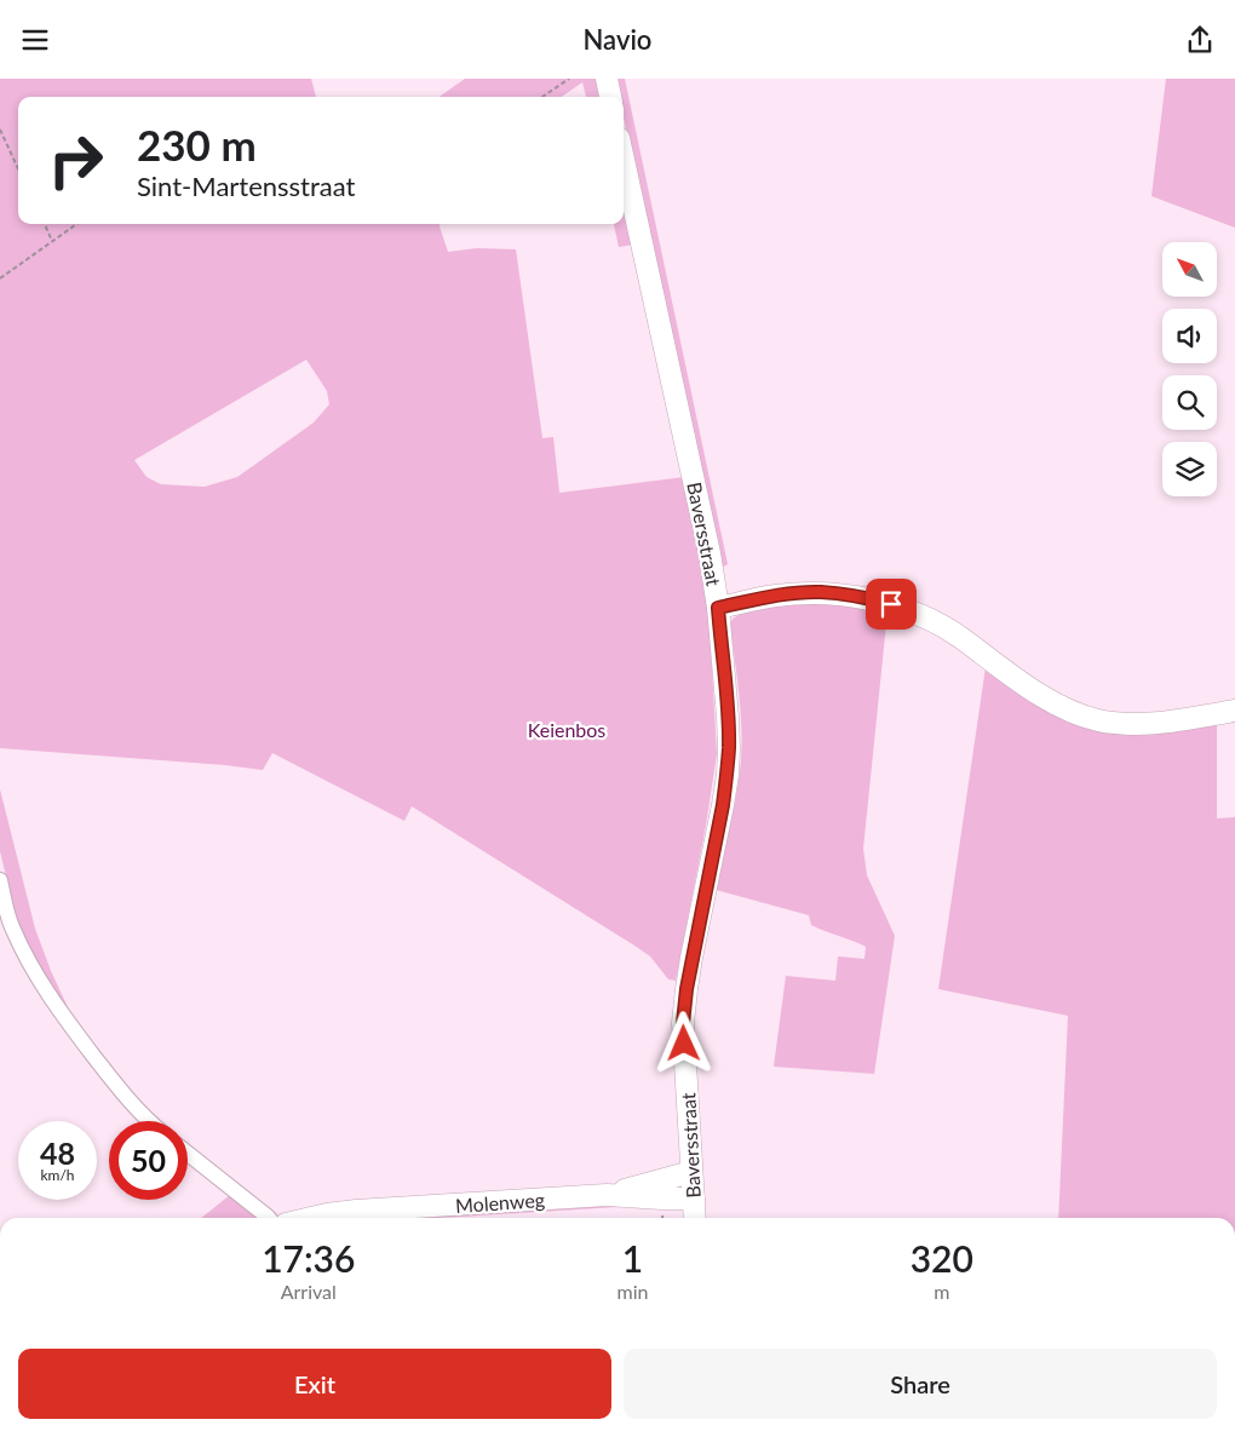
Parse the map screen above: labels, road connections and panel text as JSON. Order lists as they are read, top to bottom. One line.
{"streets":{"main road":["Baversstraat","Molenweg"]},"crossings":[["Baversstraat","Molenweg"]],"parks":["Keienbos"],"north":"top left","page":{"header":"Navio","turn":["230 m","Sint-Martensstraat"],"speed":"48 km/h","limit":"50","eta":["17:36","Arrival","1","min","320","m"],"buttons":["Exit","Share"]}}
